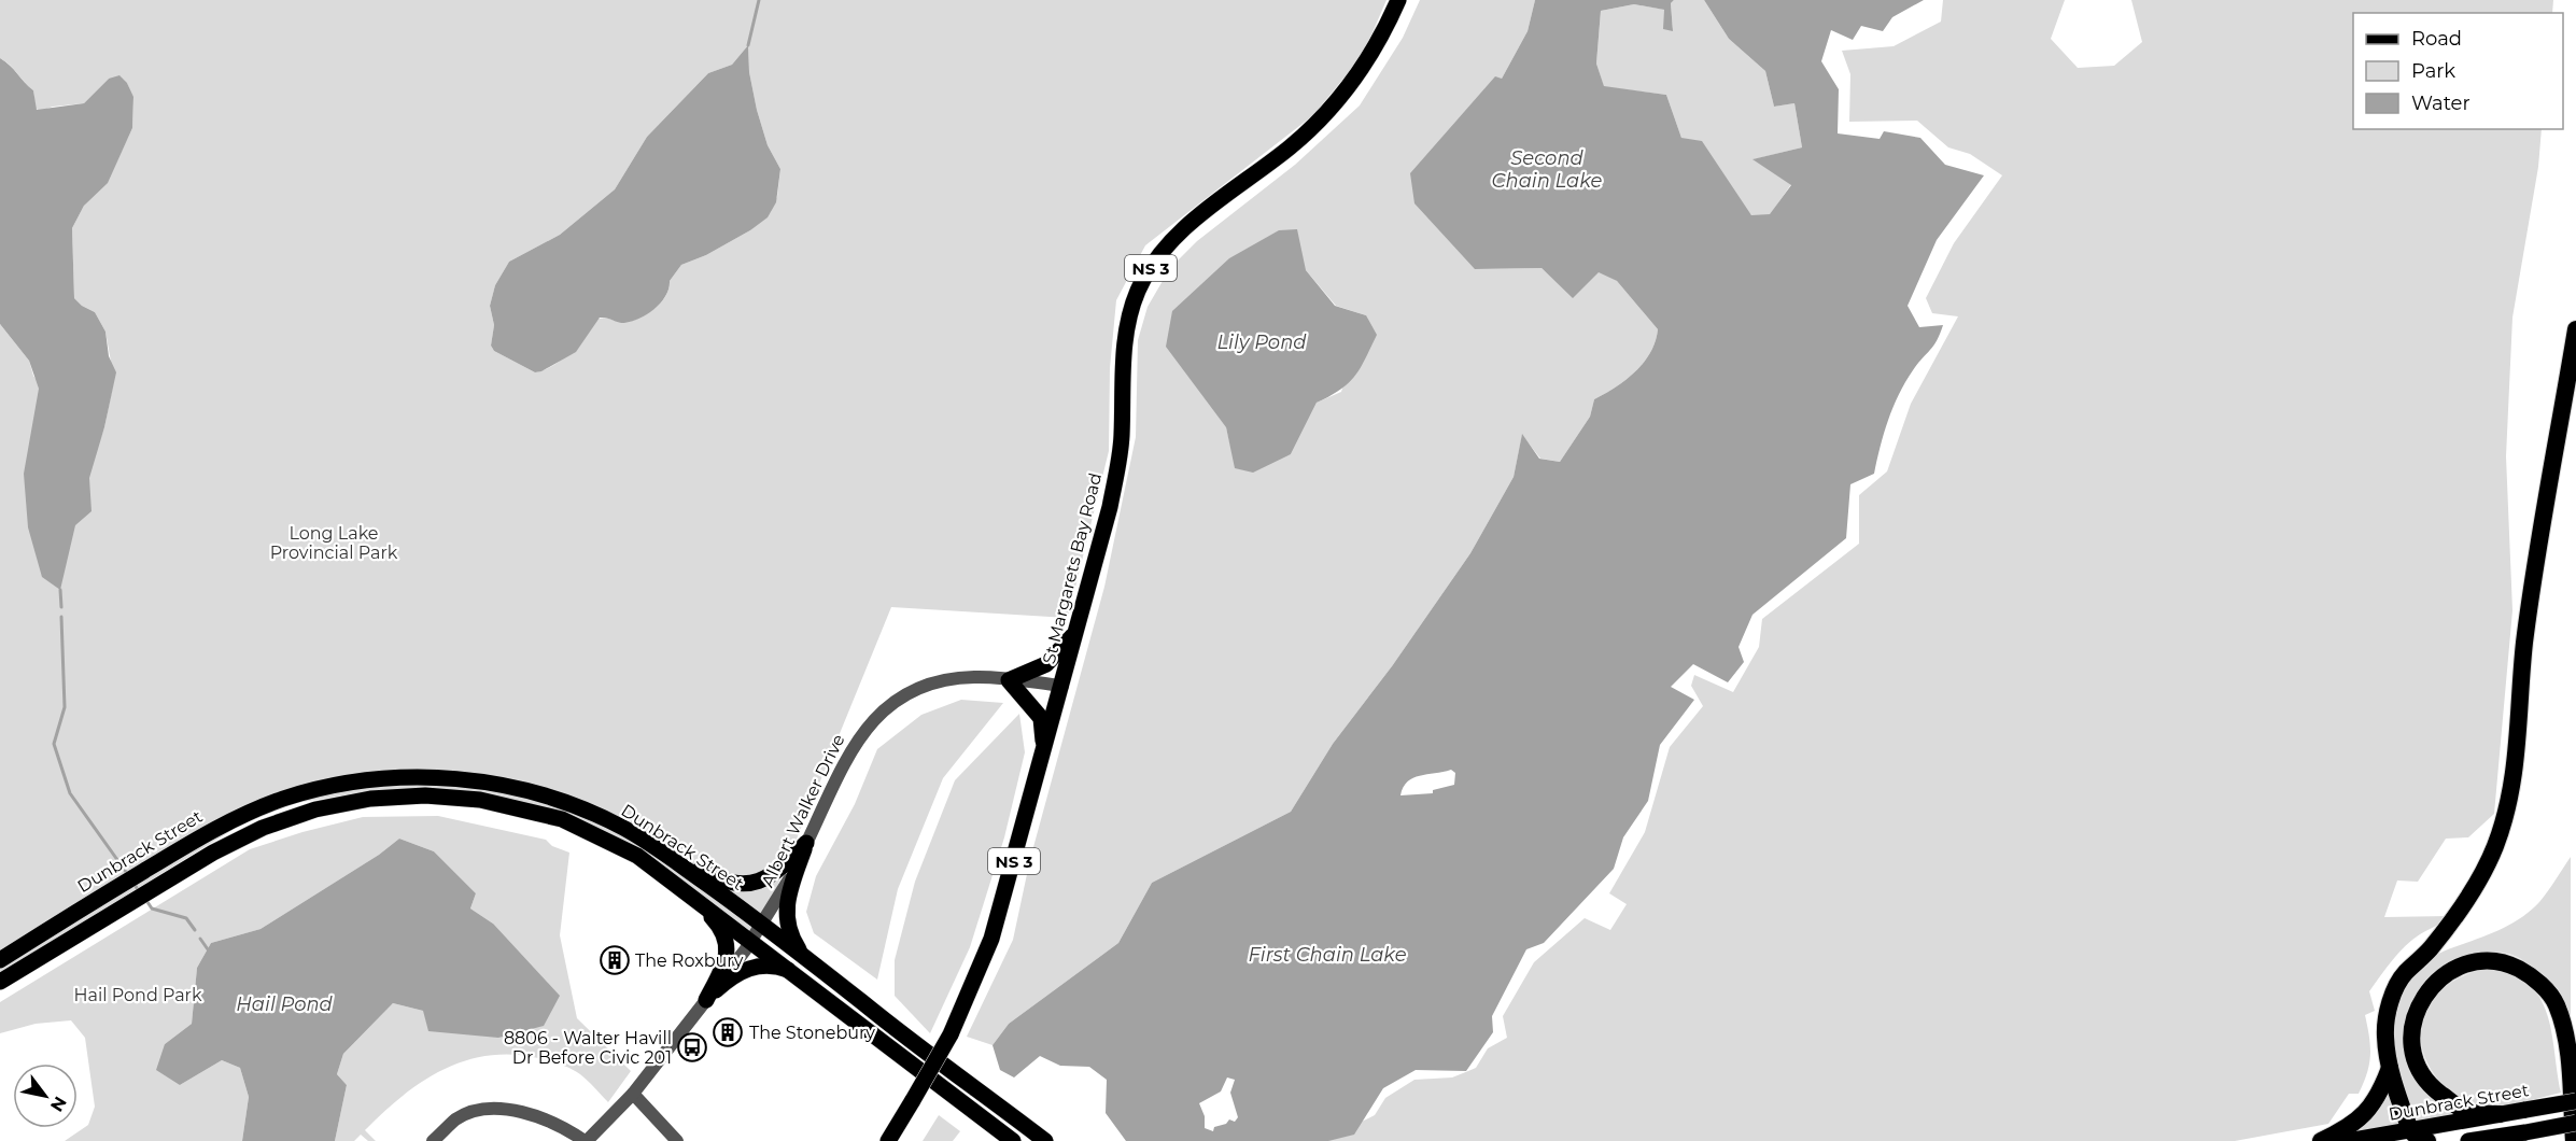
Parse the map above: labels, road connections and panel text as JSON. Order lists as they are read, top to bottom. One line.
{"streets":{"main road":["NS 3","St Margarets Bay Road","Dunbrack Street"],"street":["Albert Walker Drive"]},"crossings":[["St Margarets Bay Road","Albert Walker Drive"],["Albert Walker Drive","Dunbrack Street"]],"water":["Second Chain Lake","Lily Pond","First Chain Lake","Hail Pond"],"parks":["Long Lake Provincial Park","Hail Pond Park"],"places":{"building":["The Roxbury","The Stonebury"],"bus stop":["8806 - Walter Havill Dr Before Civic 201"]},"legend":["Road","Park","Water"],"north":"bottom right"}
